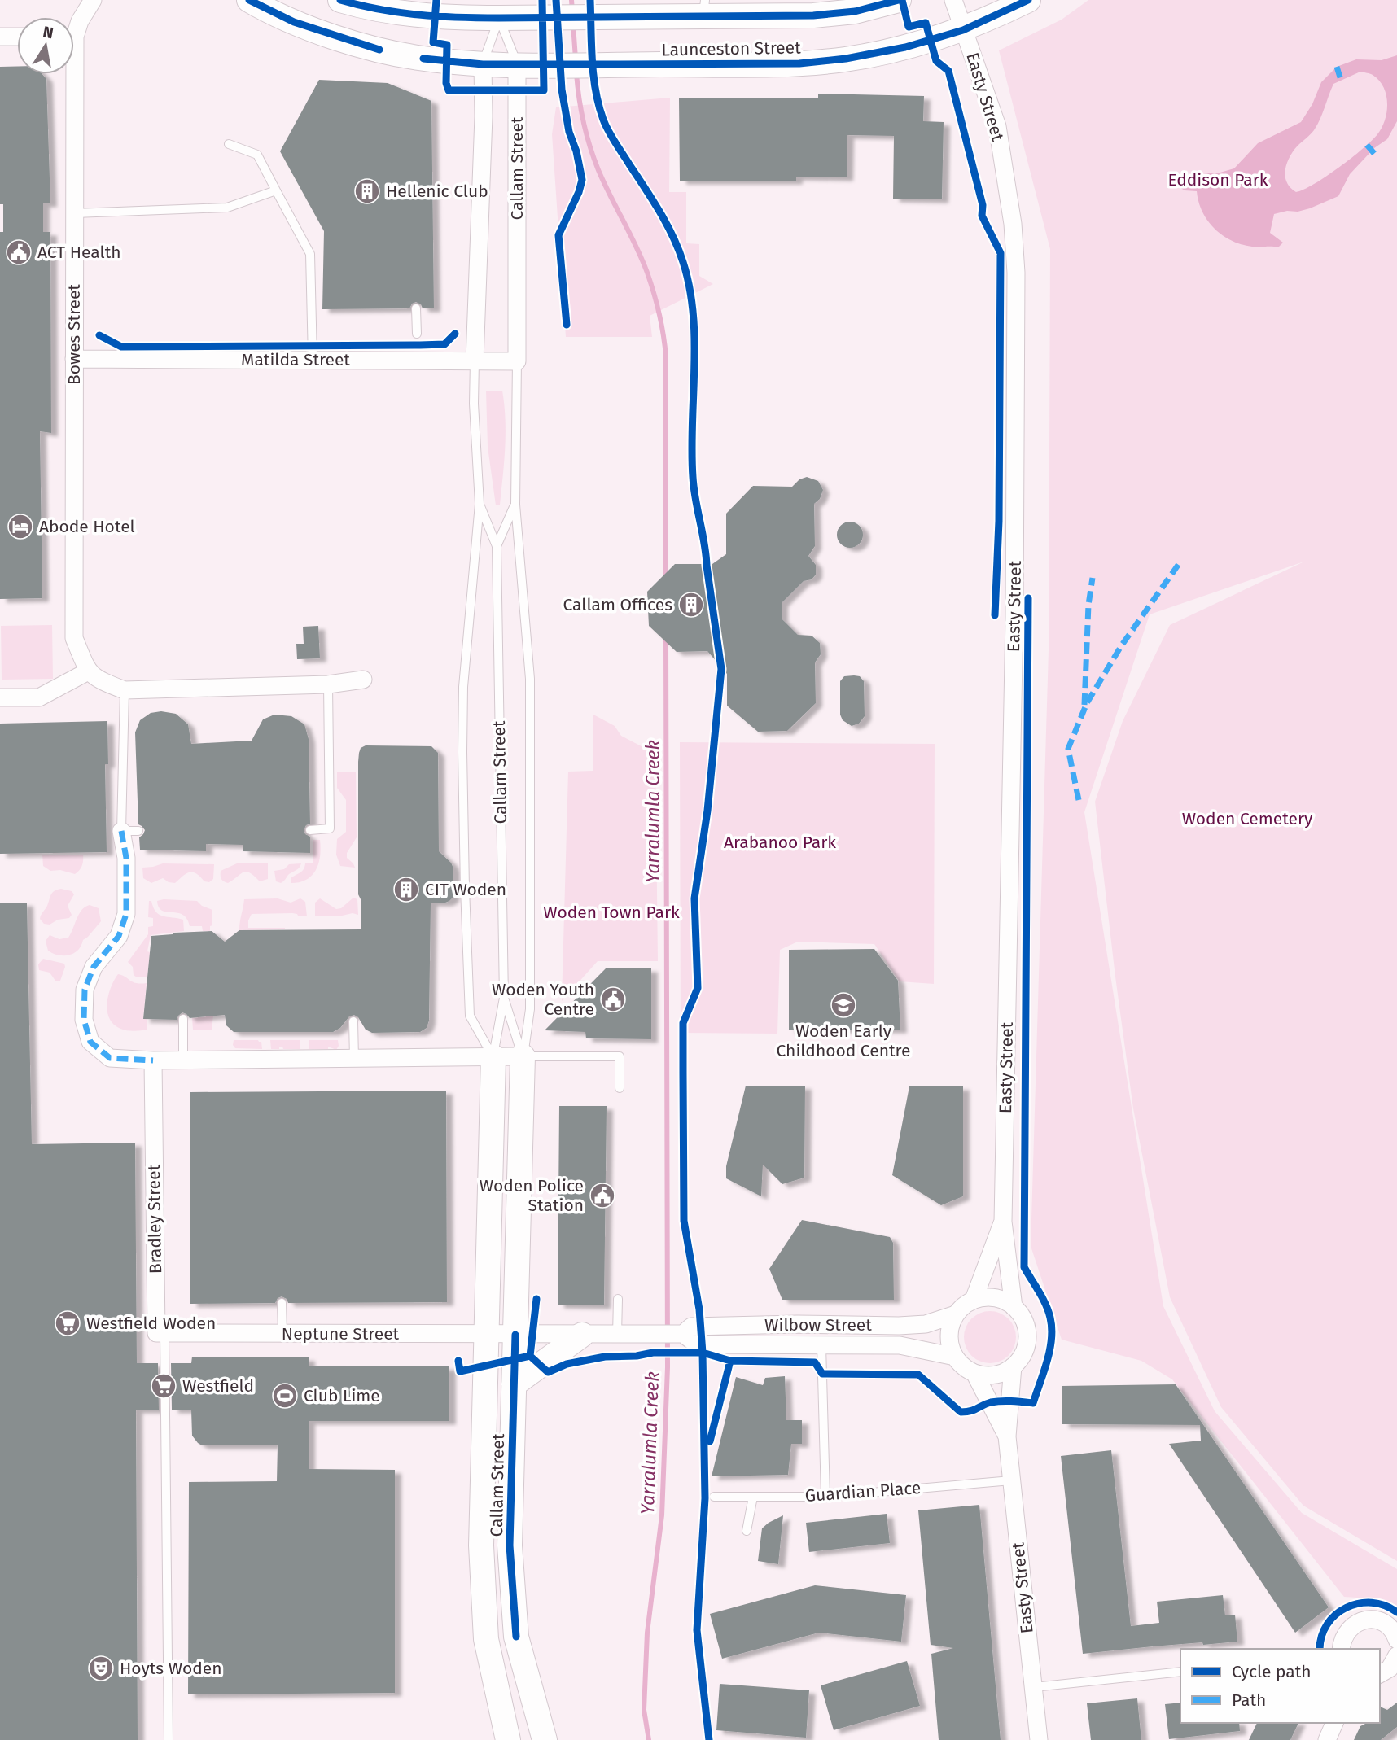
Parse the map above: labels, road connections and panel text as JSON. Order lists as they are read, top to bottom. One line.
{"streets":{"street":["Launceston Street","Easty Street","Callam Street","Bowes Street","Matilda Street","Bradley Street","Wilbow Street","Neptune Street"],"lane":["Guardian Place"]},"crossings":[["Launceston Street","Easty Street"],["Launceston Street","Callam Street"],["Easty Street","Wilbow Street"],["Easty Street","Guardian Place"],["Callam Street","Matilda Street"],["Callam Street","Wilbow Street"],["Callam Street","Neptune Street"],["Bowes Street","Matilda Street"],["Bradley Street","Neptune Street"],["Wilbow Street","Neptune Street"]],"water":["Yarralumla Creek"],"parks":["Eddison Park","Woden Cemetery","Arabanoo Park","Woden Town Park"],"places":{"building":["Hellenic Club","Callam Offices","CIT Woden"],"public building":["ACT Health","Woden Youth Centre","Woden Police Station"],"hotel":["Abode Hotel"],"school or university":["Woden Early Childhood Centre"],"supermarket":["Westfield Woden","Westfield"],"sports":["Club Lime"],"theatre":["Hoyts Woden"]},"legend":["Cycle path","Path"],"north":"top"}
